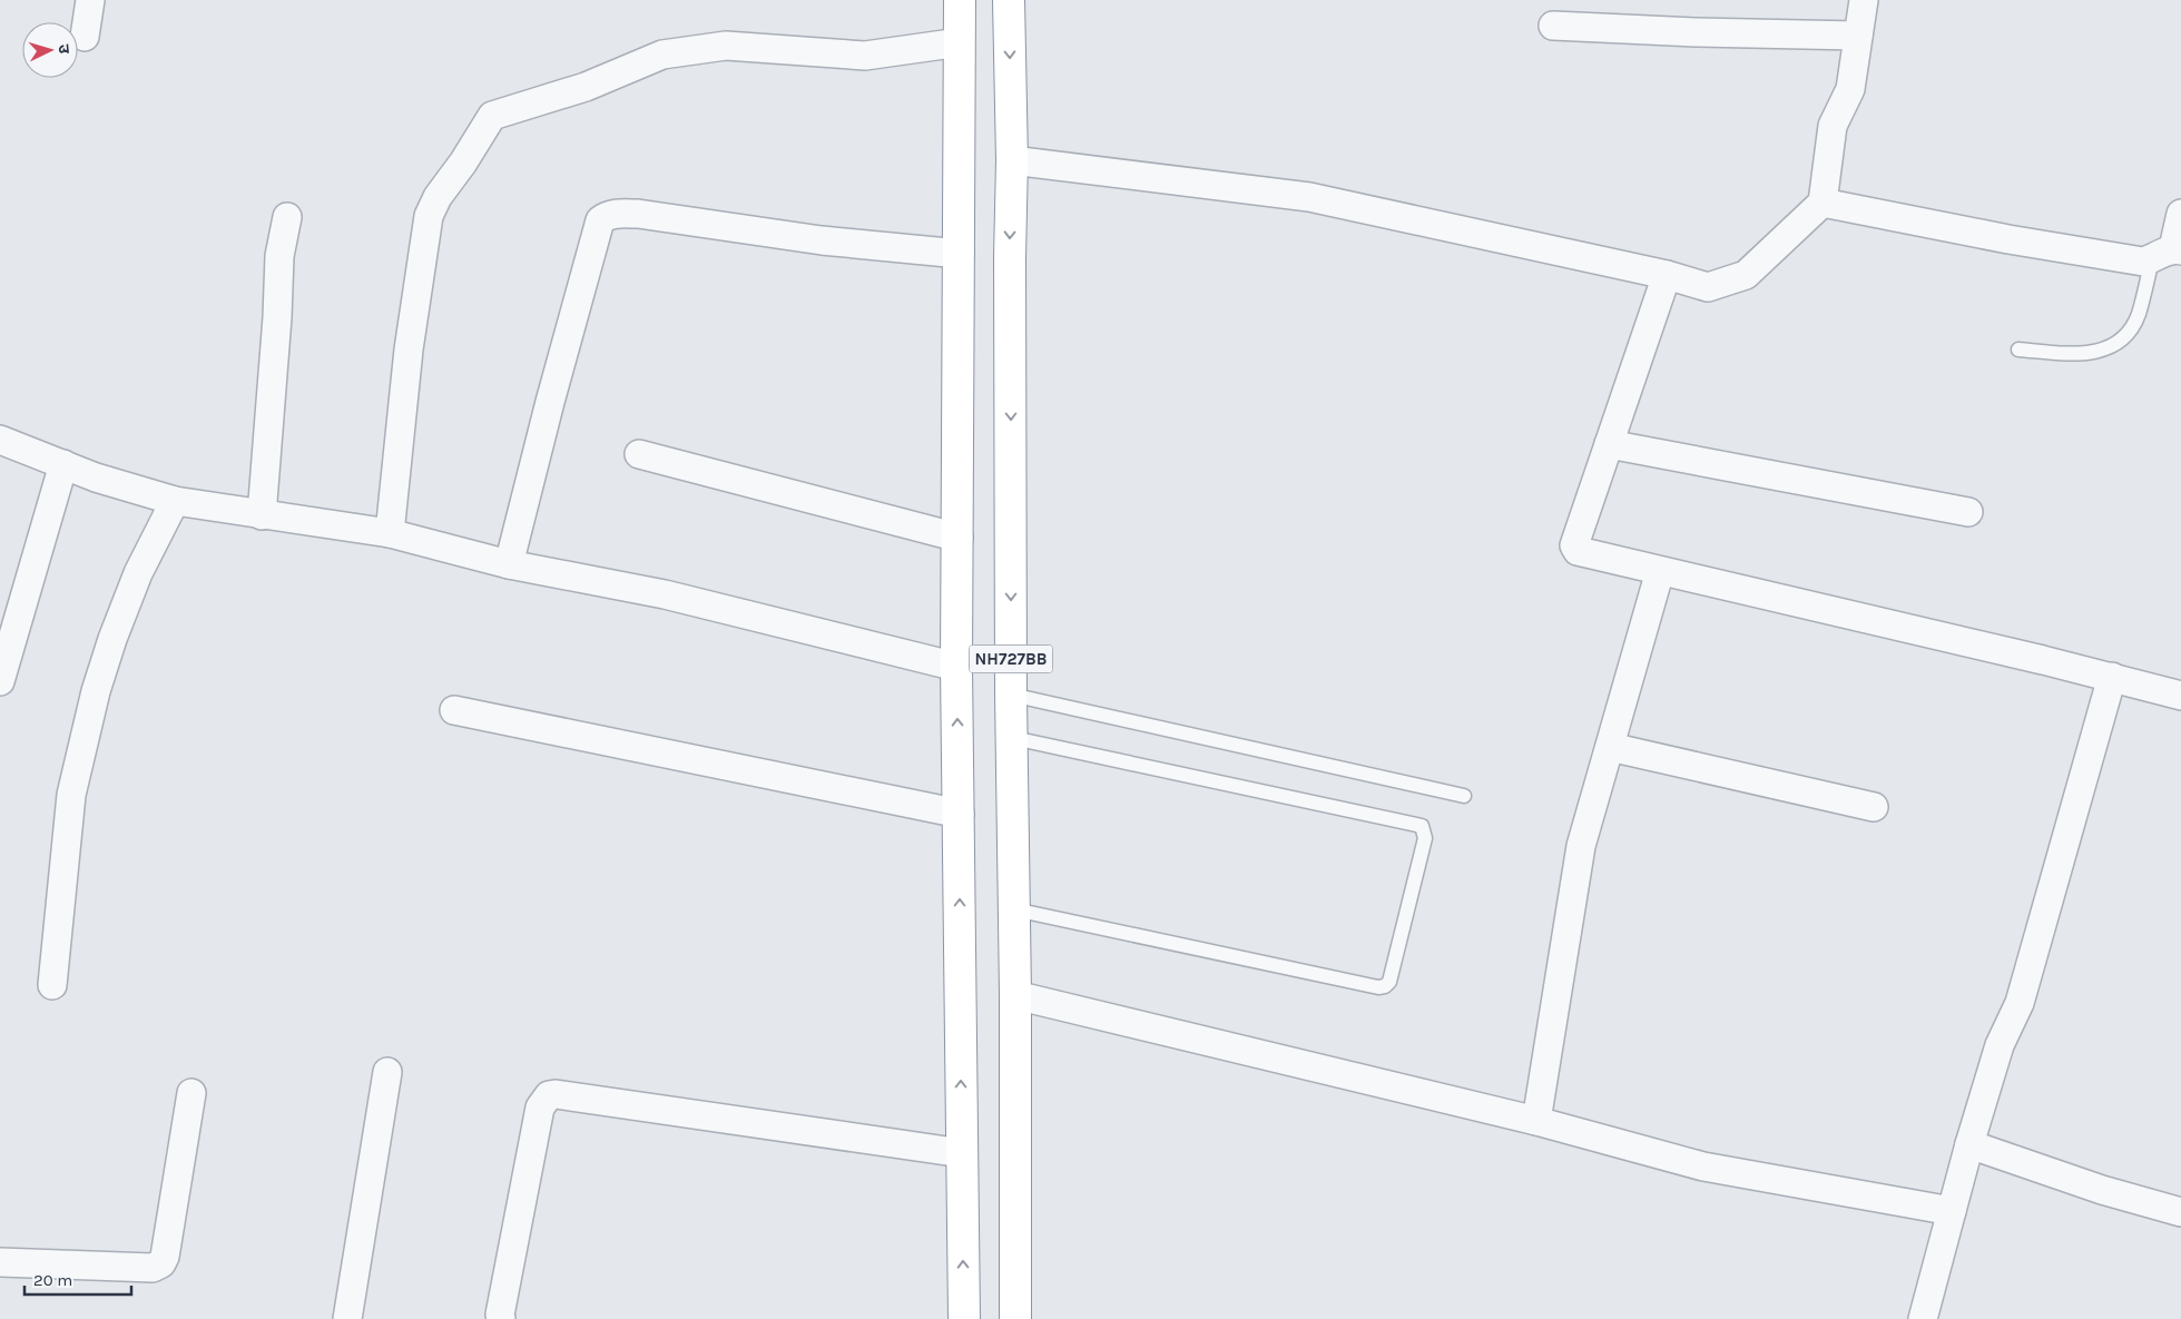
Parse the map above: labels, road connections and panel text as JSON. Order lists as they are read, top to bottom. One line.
{"streets":{"highway":["NH727BB"]},"scale_bar":"20 m","north":"right"}
